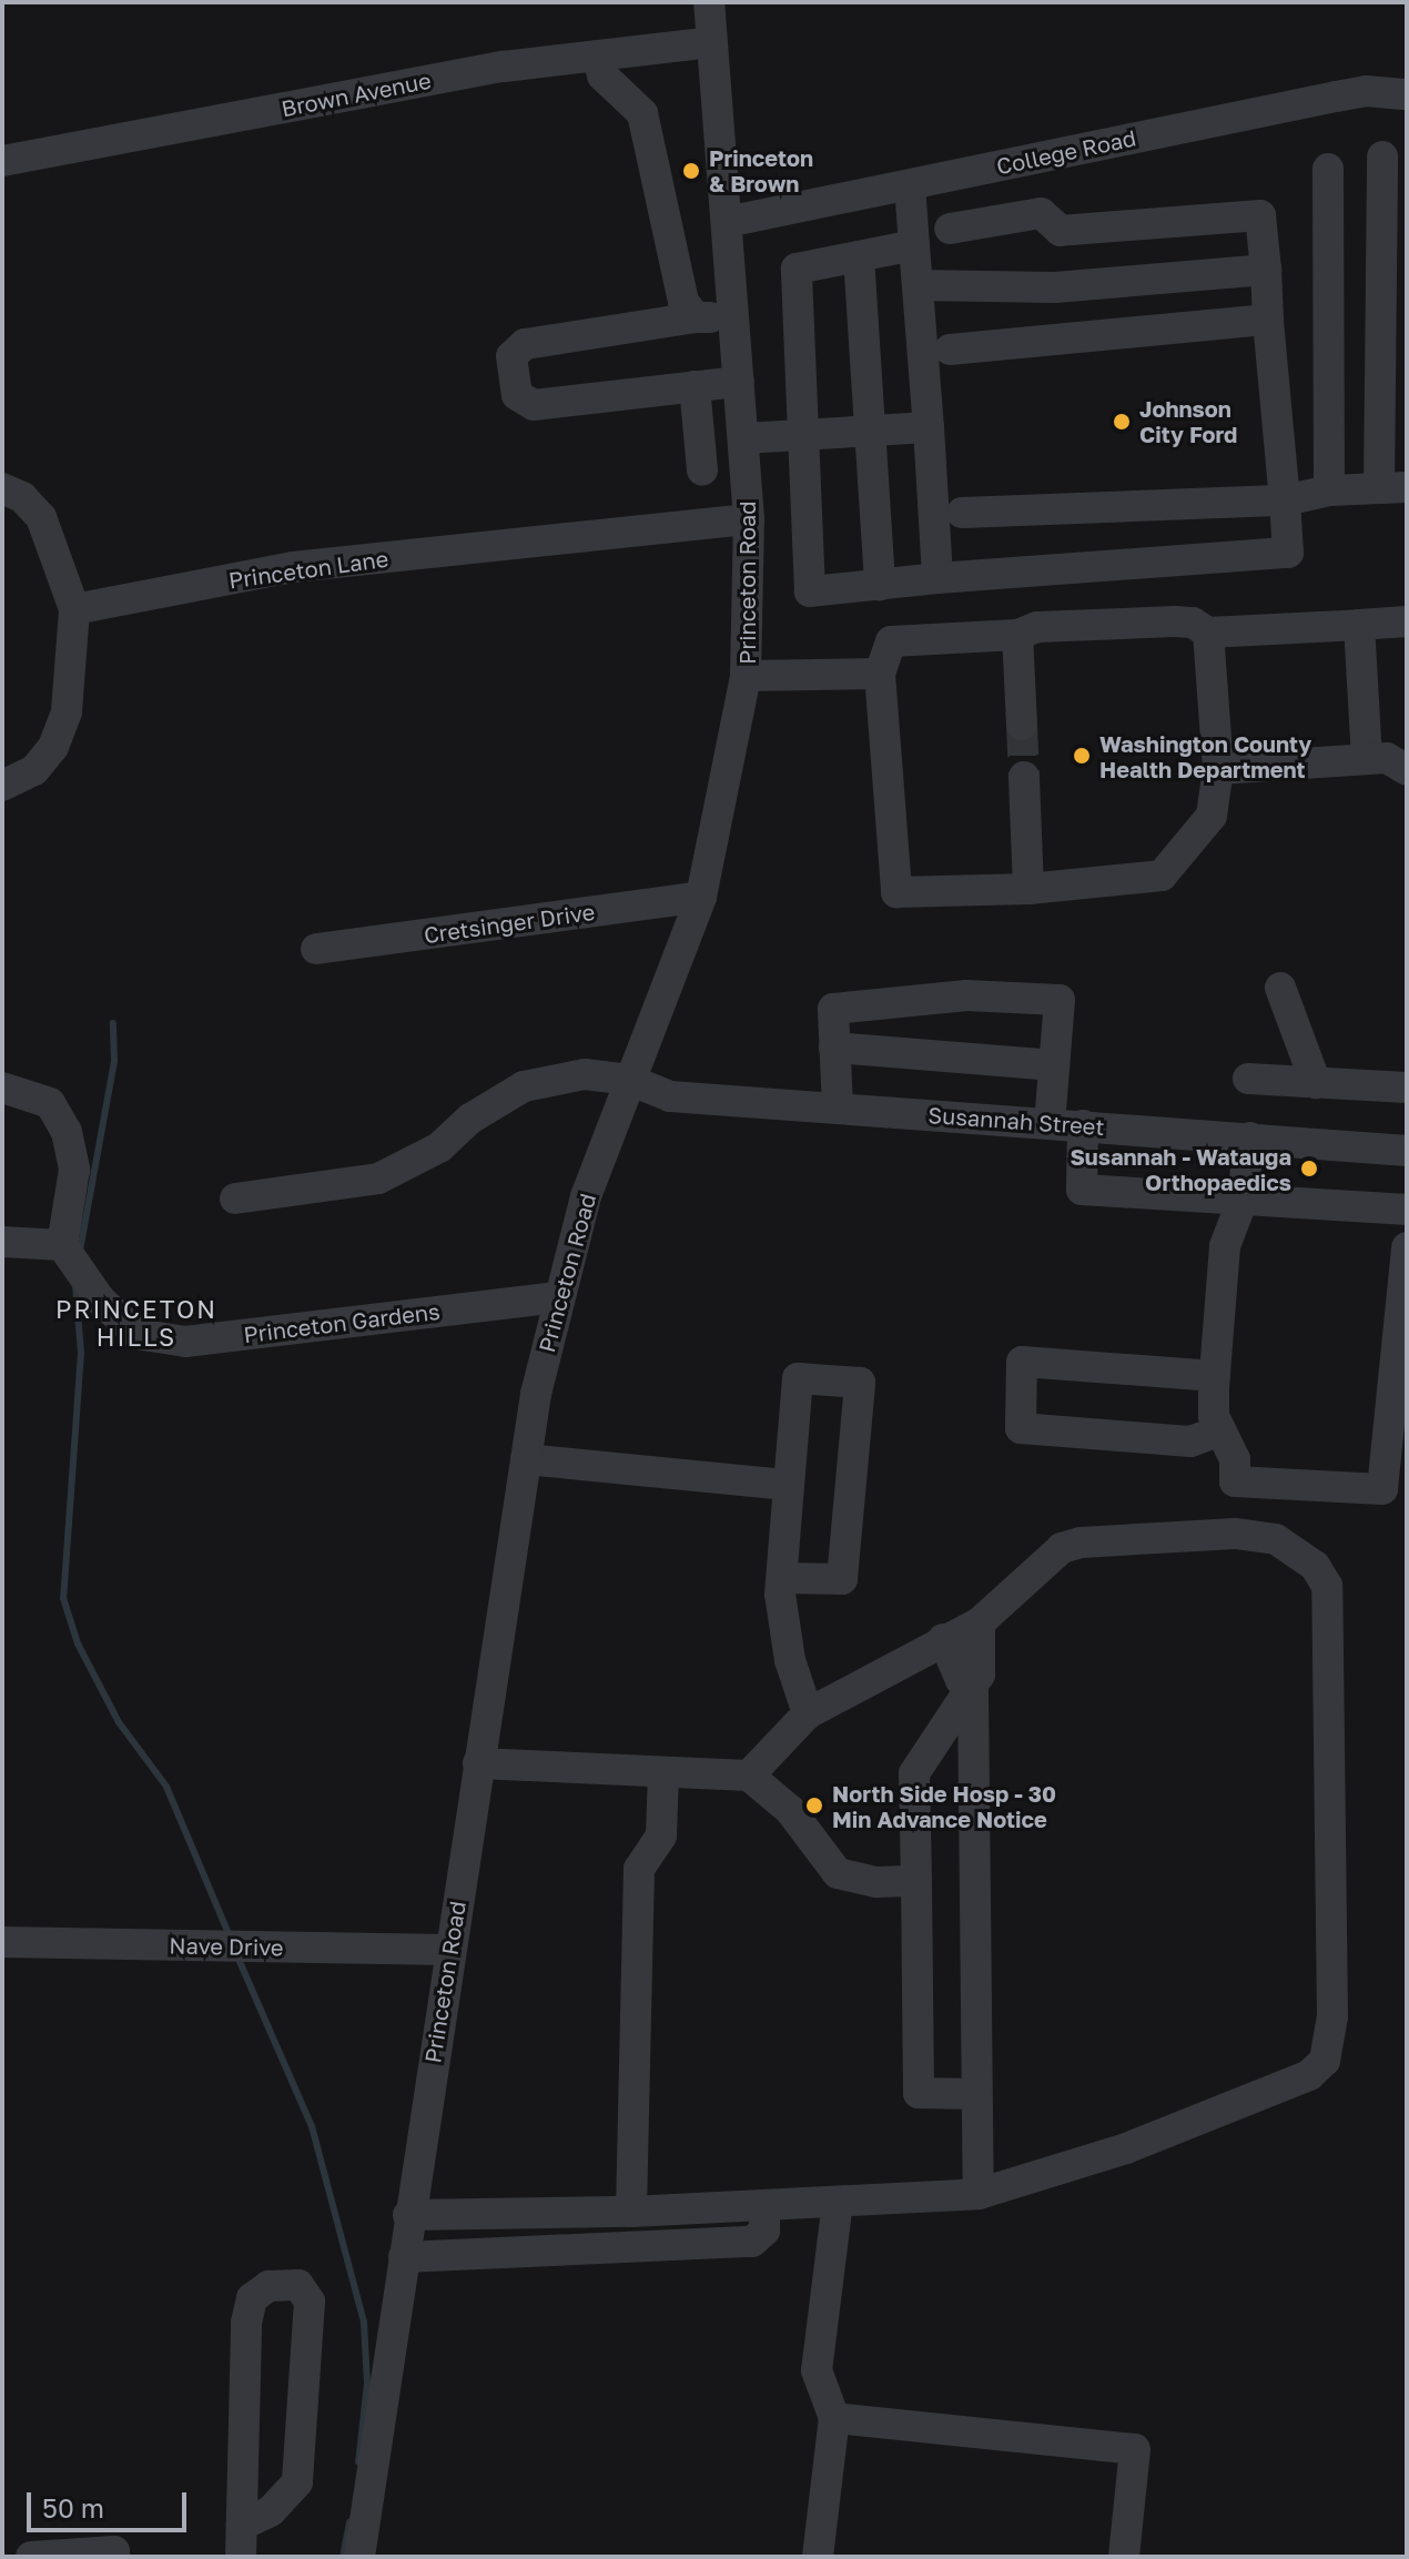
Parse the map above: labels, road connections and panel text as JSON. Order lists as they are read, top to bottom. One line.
{"streets":{"street":["Brown Avenue","College Road","Princeton Lane","Princeton Road","Cretsinger Drive","Susannah Street","Princeton Gardens","Nave Drive"]},"crossings":[["Brown Avenue","Princeton Road"],["College Road","Princeton Road"],["Princeton Lane","Princeton Road"],["Princeton Road","Cretsinger Drive"],["Princeton Road","Susannah Street"],["Princeton Road","Princeton Gardens"],["Princeton Road","Nave Drive"]],"districts":["PRINCETON HILLS"],"places":["Princeton & Brown","Johnson City Ford","Washington County Health Department","Susannah - Watauga Orthopaedics","North Side Hosp - 30 Min Advance Notice"],"scale_bar":"50 m"}
